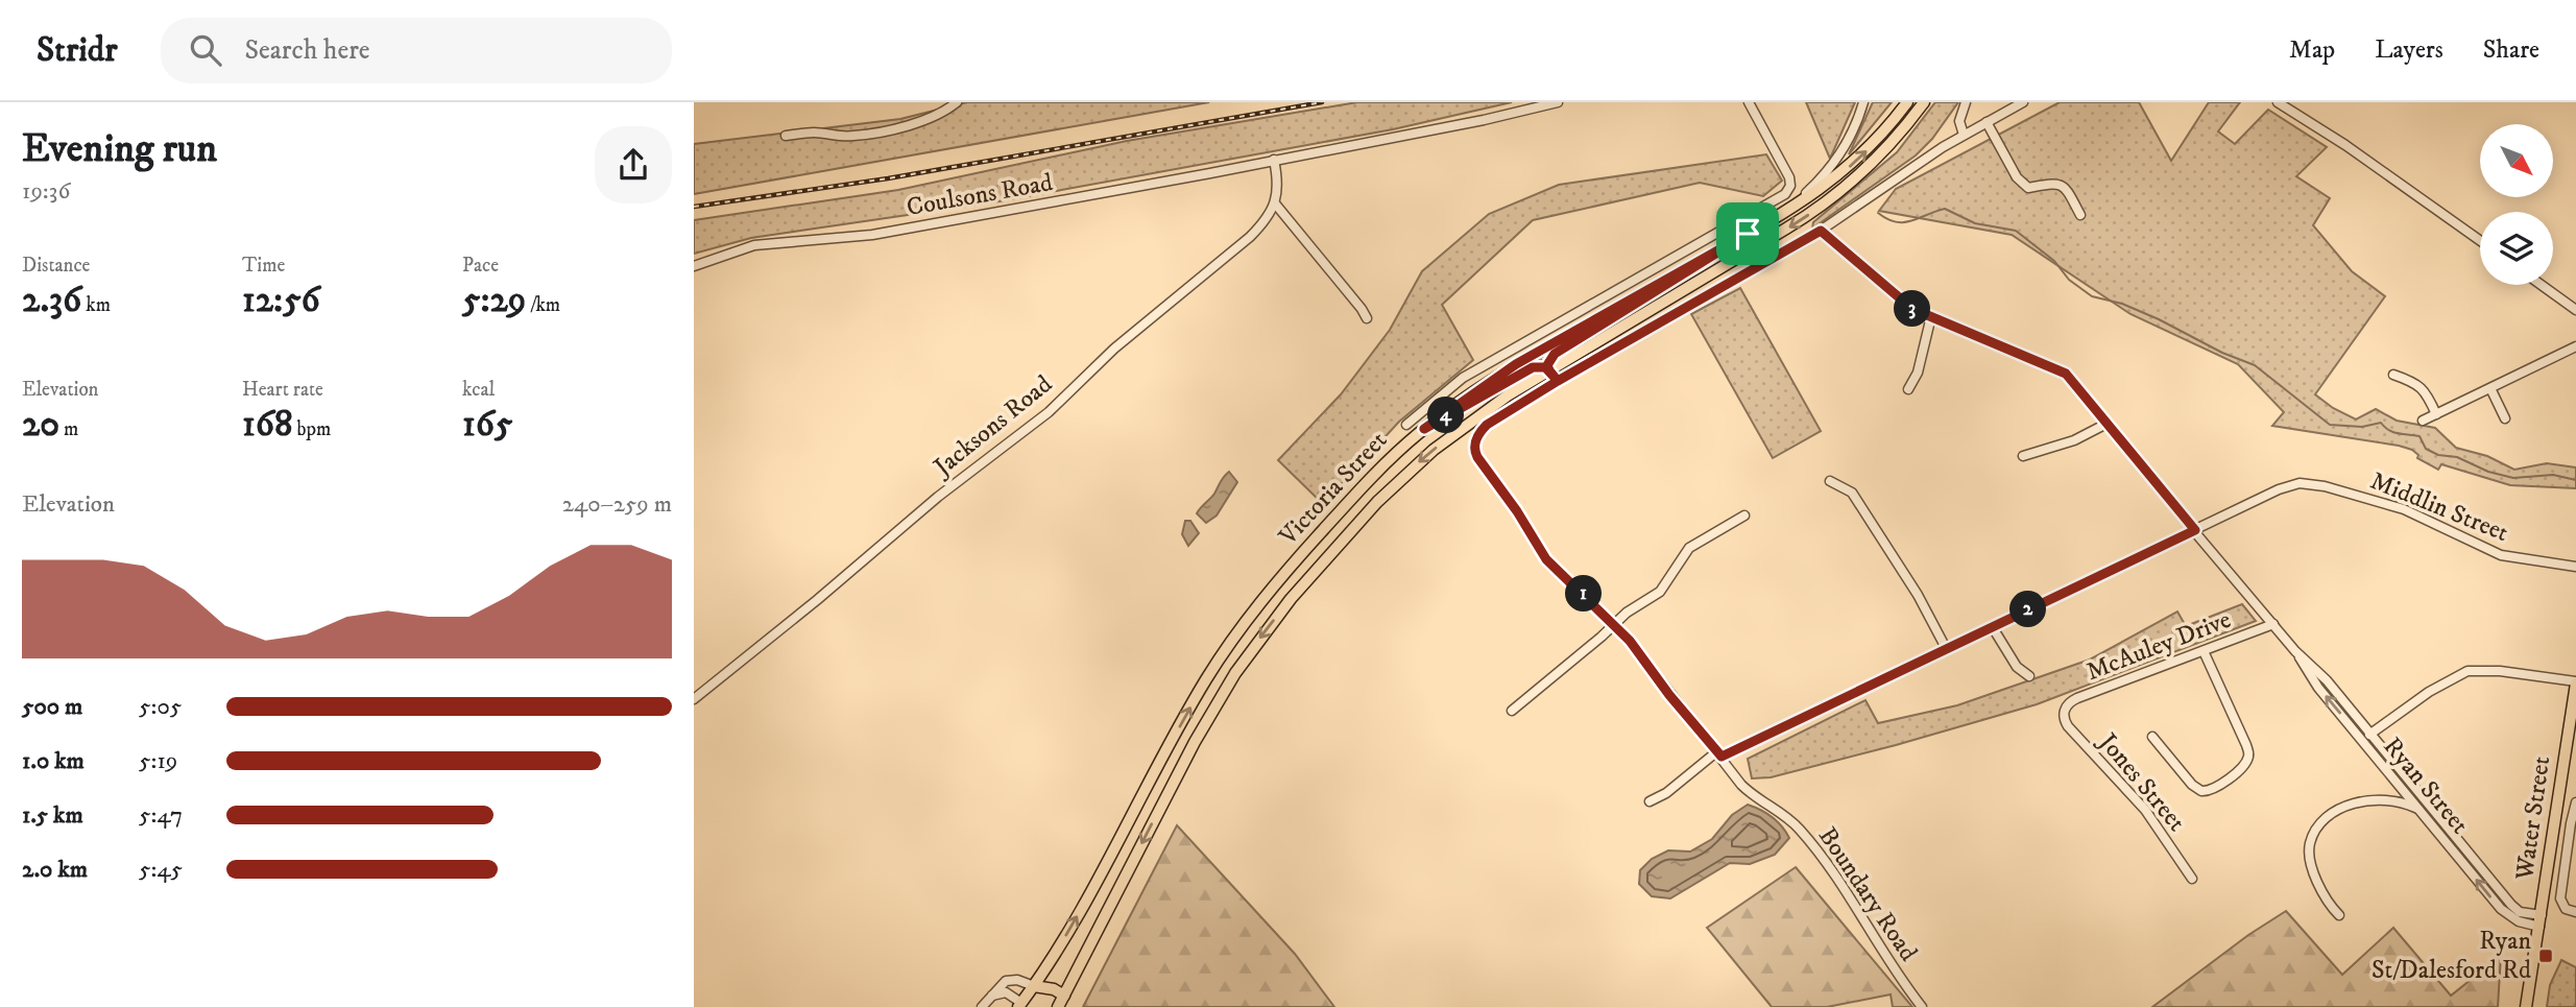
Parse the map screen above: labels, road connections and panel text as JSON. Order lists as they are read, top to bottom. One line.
{"streets":{"main road":["Victoria Street","Water Street"],"street":["Coulsons Road","Jacksons Road","Middlin Street","McAuley Drive","Jones Street","Ryan Street","Boundary Road"]},"crossings":[["Middlin Street","Ryan Street"],["McAuley Drive","Jones Street"],["McAuley Drive","Ryan Street"],["Ryan Street","Water Street"]],"places":{"transit":["Ryan St/Dalesford Rd"]},"north":"bottom right","page":{"header":"Stridr","search":"Search here","nav":["Map","Layers","Share"],"heading":["Evening run","19:36"],"stats":[["Distance","2.36 km"],["Time","12:56"],["Pace","5:29 /km"],["Elevation","20 m"],["Heart rate","168 bpm"],["kcal","165"]],"pins":["3","4","1","2"],"chart":["Elevation","240–259 m"],"list":[{"name":"500 m","note":"5:05"},{"name":"1.0 km","note":"5:19"},{"name":"1.5 km","note":"5:47"},{"name":"2.0 km","note":"5:45"}]}}
